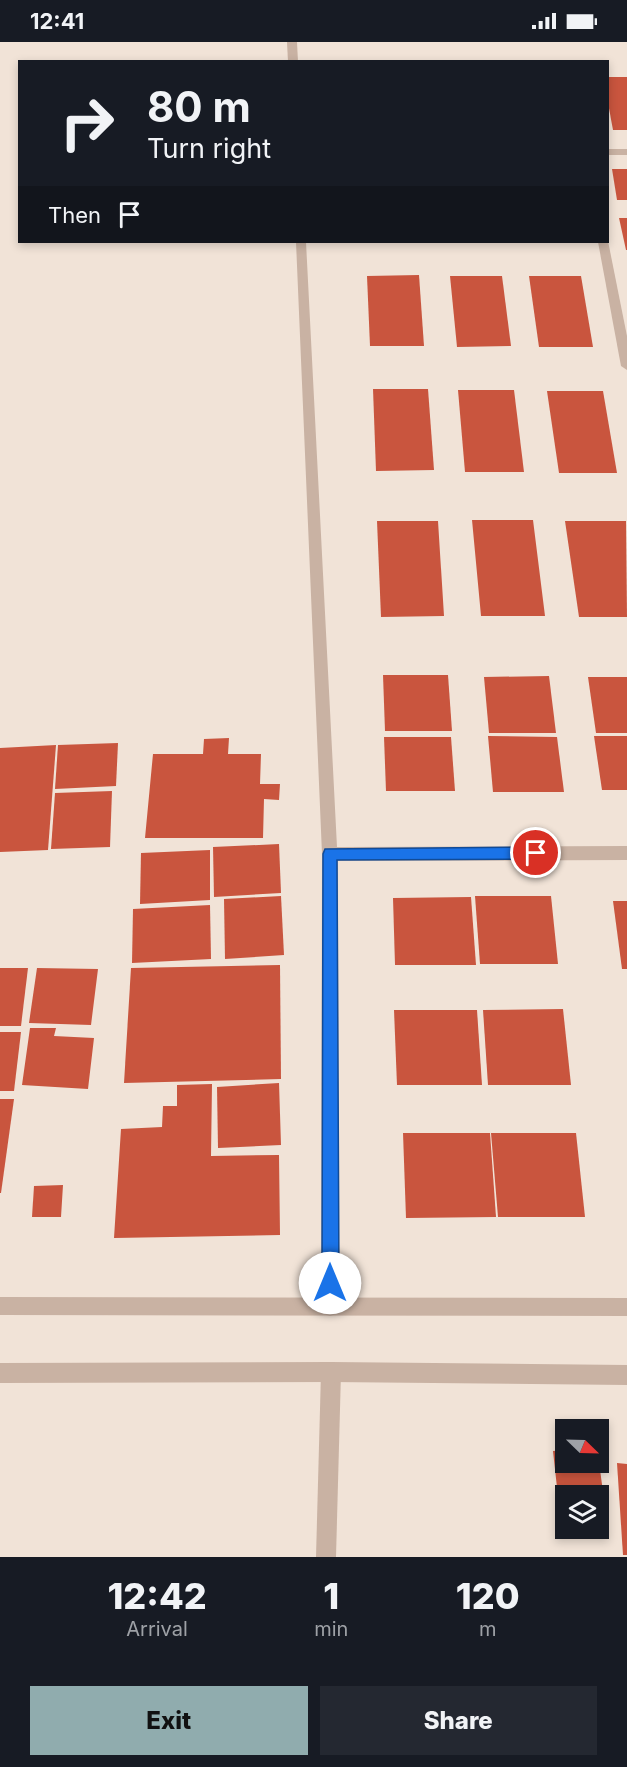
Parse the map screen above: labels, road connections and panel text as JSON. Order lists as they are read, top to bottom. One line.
{"north":"bottom right","page":{"status":"12:41","turn":["80 m","Turn right"],"then":"Then","eta":["12:42","Arrival","1","min","120","m"],"buttons":["Exit","Share"]}}
